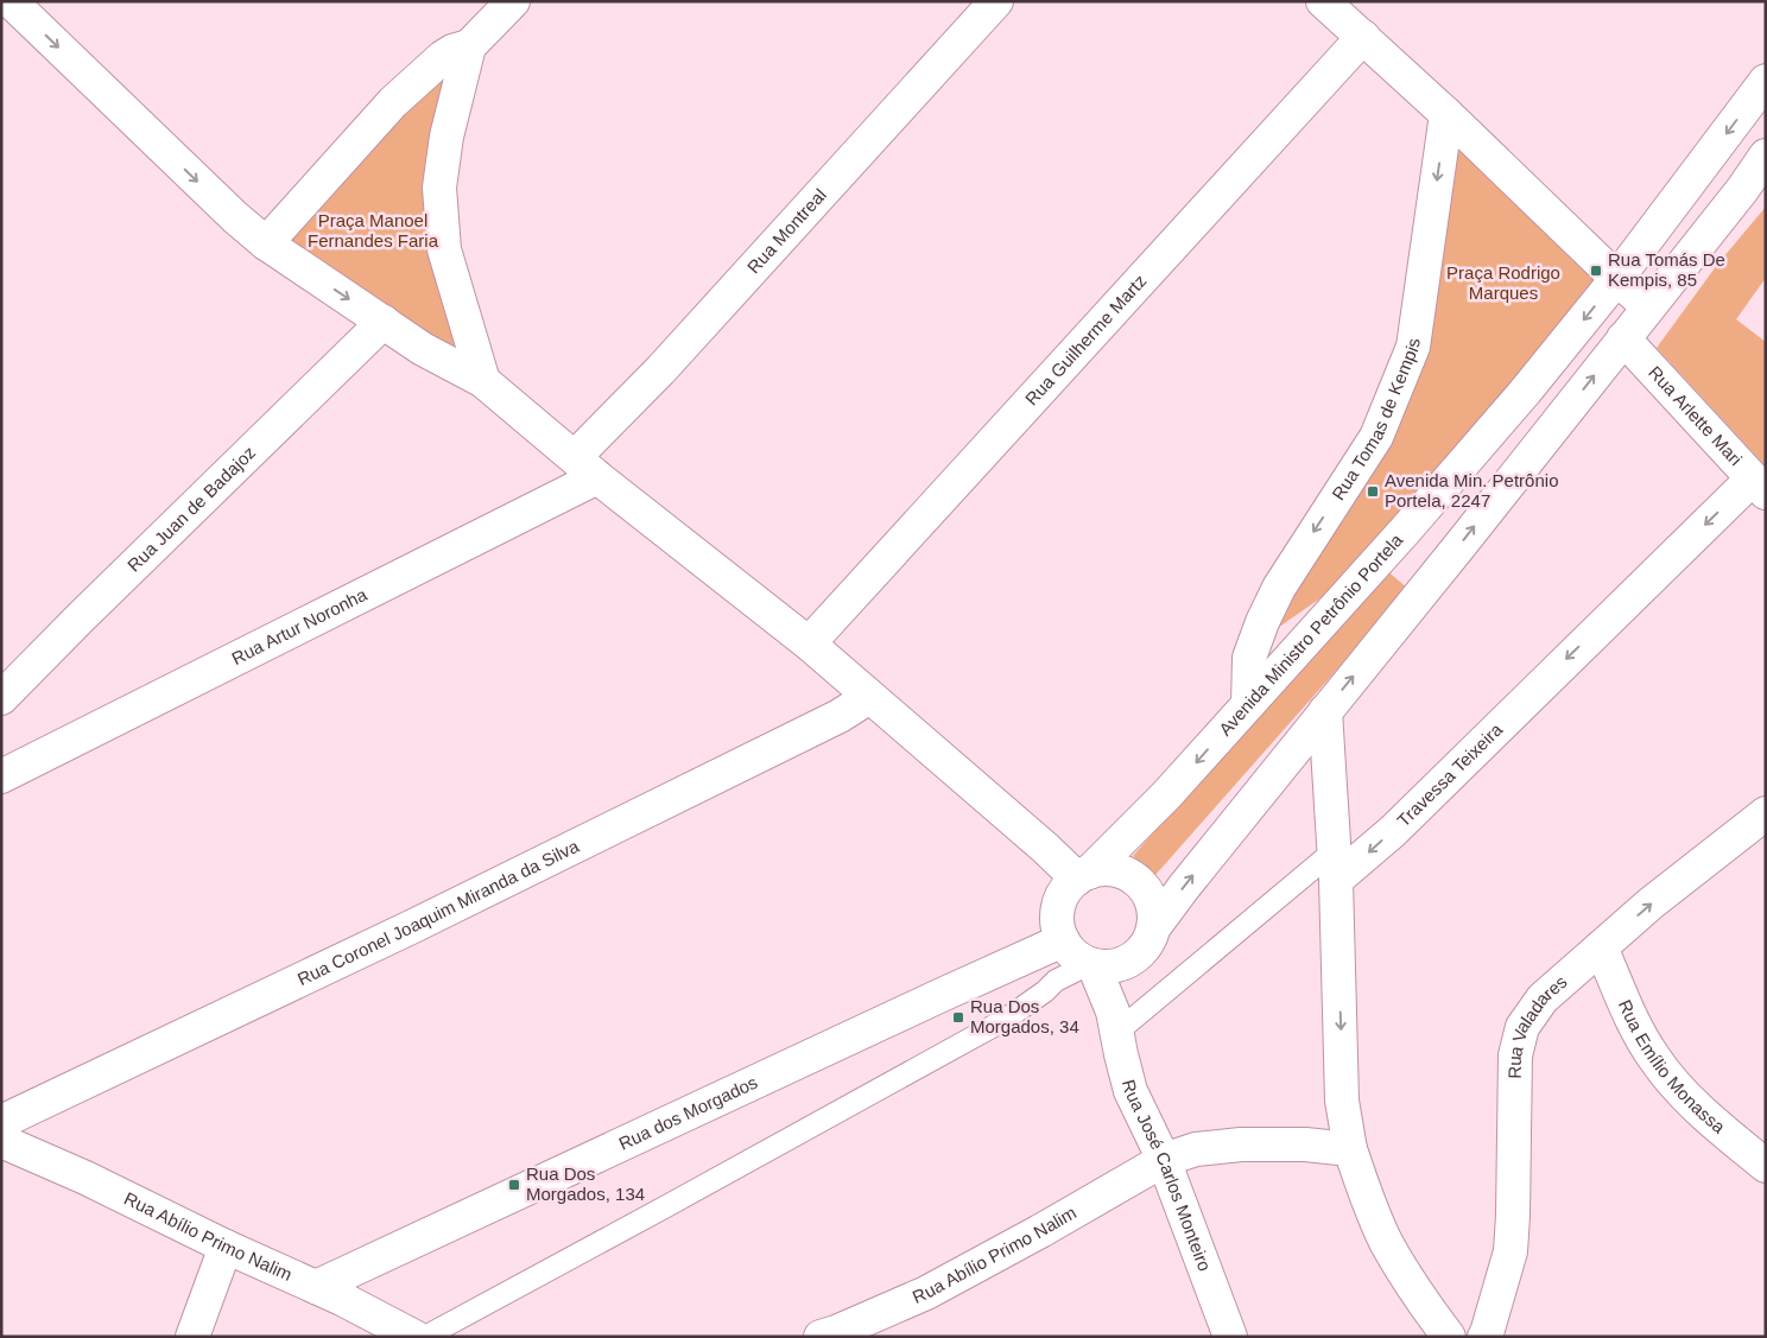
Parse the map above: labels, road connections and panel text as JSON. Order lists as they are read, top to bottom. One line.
{"streets":{"street":["Rua Montreal","Rua Guilherme Martz","Rua Arlette Mari","Rua Tomas de Kempis","Rua Juan de Badajoz","Rua Artur Noronha","Avenida Ministro Petrônio Portela","Travessa Teixeira","Rua Coronel Joaquim Miranda da Silva","Rua Valadares","Rua Emílio Monassa","Rua dos Morgados","Rua José Carlos Monteiro","Rua Abílio Primo Nalim"]},"crossings":[["Rua Montreal","Rua Artur Noronha"],["Rua Arlette Mari","Travessa Teixeira"],["Rua Tomas de Kempis","Avenida Ministro Petrônio Portela"],["Avenida Ministro Petrônio Portela","Rua dos Morgados"],["Avenida Ministro Petrônio Portela","Rua José Carlos Monteiro"],["Rua Valadares","Rua Emílio Monassa"],["Rua dos Morgados","Rua José Carlos Monteiro"],["Rua dos Morgados","Rua Abílio Primo Nalim"],["Rua José Carlos Monteiro","Rua Abílio Primo Nalim"]],"parks":["Praça Manoel Fernandes Faria","Praça Rodrigo Marques"],"places":{"transit":["Rua Tomás De Kempis, 85","Avenida Min. Petrônio Portela, 2247","Rua Dos Morgados, 34","Rua Dos Morgados, 134"]}}
